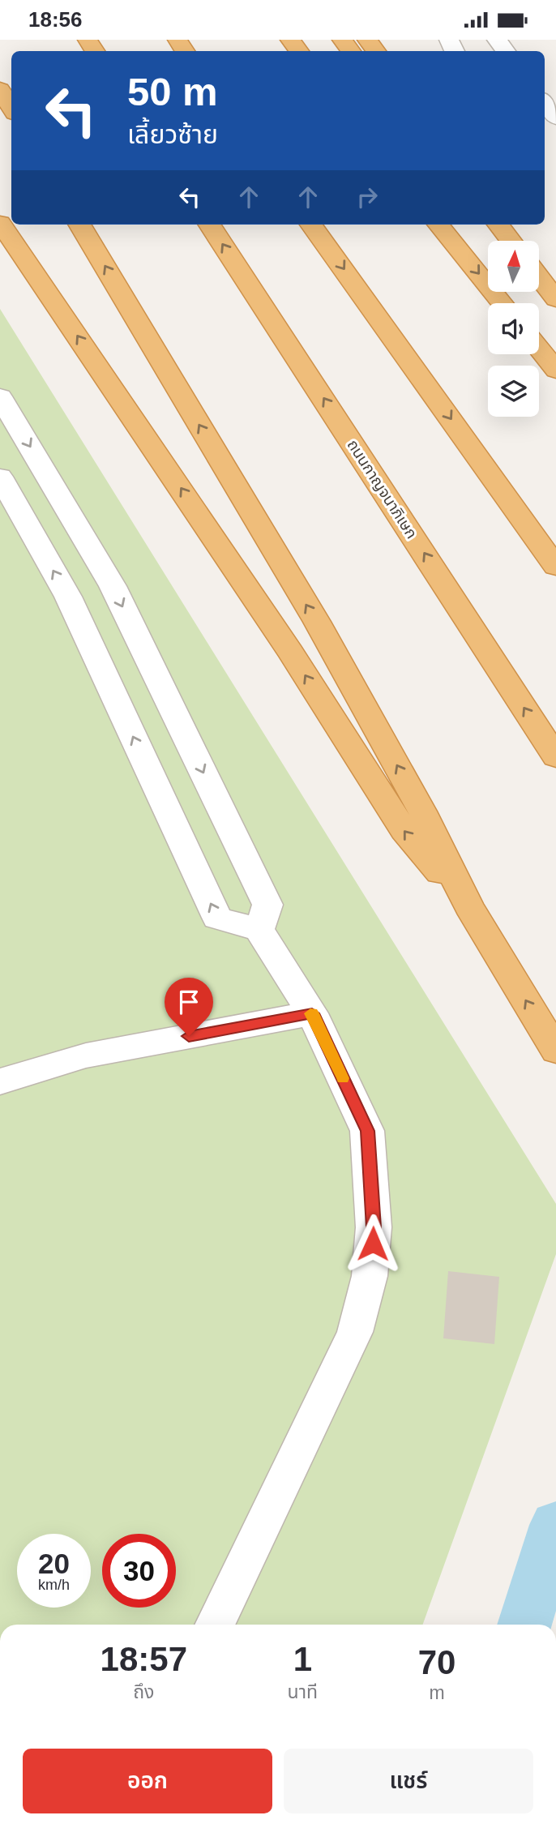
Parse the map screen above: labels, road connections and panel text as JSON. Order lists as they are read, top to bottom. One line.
{"streets":{"highway":["ถนนกาญจนาภิเษก"]},"north":"top","page":{"status":"18:56","turn":["50 m","เลี้ยวซ้าย"],"speed":"20 km/h","limit":"30","eta":["18:57","ถึง","1","นาที","70","m"],"buttons":["ออก","แชร์"]}}
